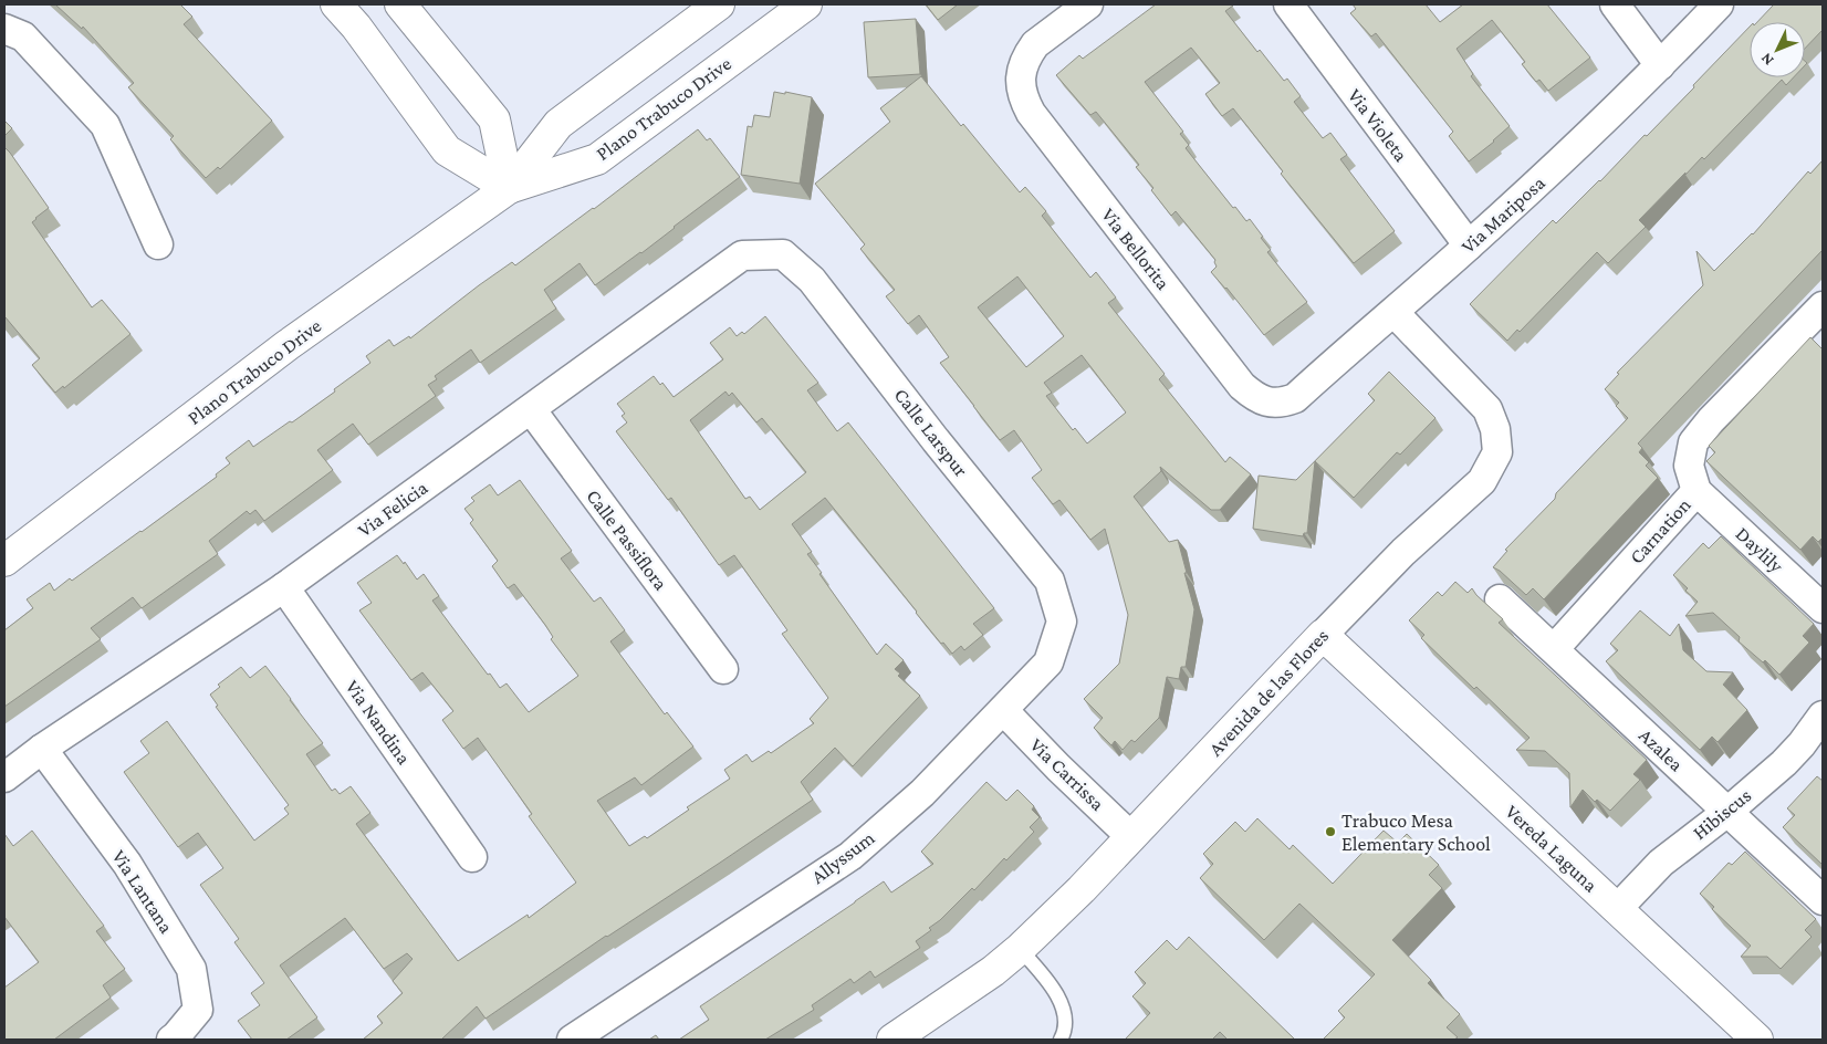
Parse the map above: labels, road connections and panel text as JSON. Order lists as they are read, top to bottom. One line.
{"streets":{"street":["Plano Trabuco Drive","Via Violeta","Via Mariposa","Via Bellorita","Calle Larspur","Via Felicia","Carnation","Calle Passiflora","Daylily","Avenida de las Flores","Via Nandina","Azalea","Via Carrissa","Hibiscus","Vereda Laguna","Allyssum","Via Lantana"]},"crossings":[["Via Violeta","Via Mariposa"],["Via Mariposa","Via Bellorita"],["Via Mariposa","Avenida de las Flores"],["Calle Larspur","Via Felicia"],["Calle Larspur","Allyssum"],["Via Felicia","Calle Passiflora"],["Via Felicia","Via Nandina"],["Via Felicia","Via Lantana"],["Carnation","Daylily"],["Carnation","Azalea"],["Avenida de las Flores","Via Carrissa"],["Avenida de las Flores","Vereda Laguna"],["Azalea","Hibiscus"],["Via Carrissa","Allyssum"],["Hibiscus","Vereda Laguna"]],"places":["Trabuco Mesa Elementary School"],"north":"bottom left"}
